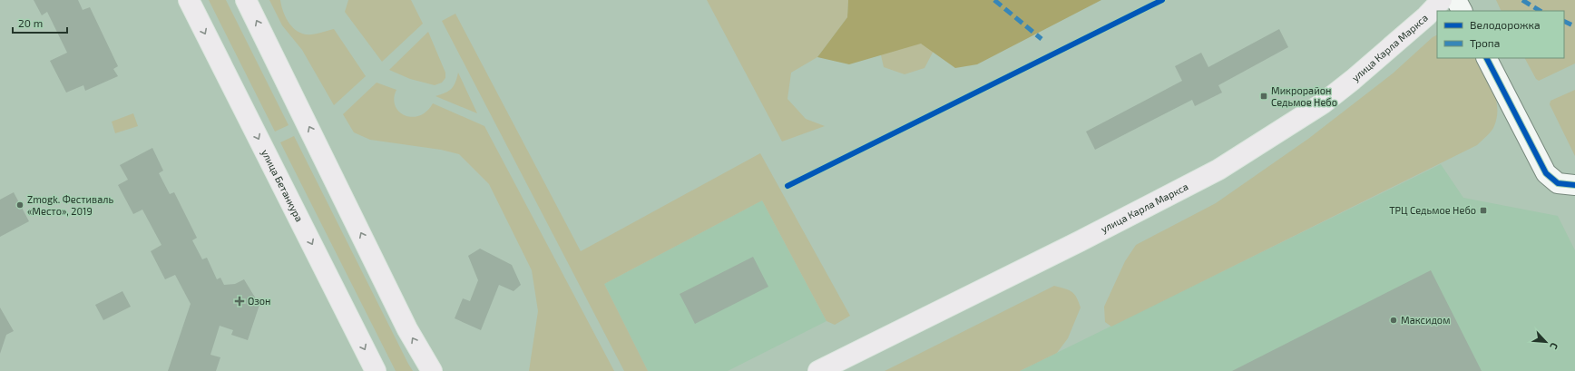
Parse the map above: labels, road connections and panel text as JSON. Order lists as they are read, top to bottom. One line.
{"streets":{"main road":["улица Карла Маркса","улица Бетанкура"]},"places":{"transit":["Микрорайон Седьмое Небо","ТРЦ Седьмое Небо"],"other":["Zmogk. Фестиваль «Место», 2019","Максидом"],"health":["Озон"]},"legend":["Велодорожка","Тропа"],"scale_bar":"20 m","north":"bottom right"}
